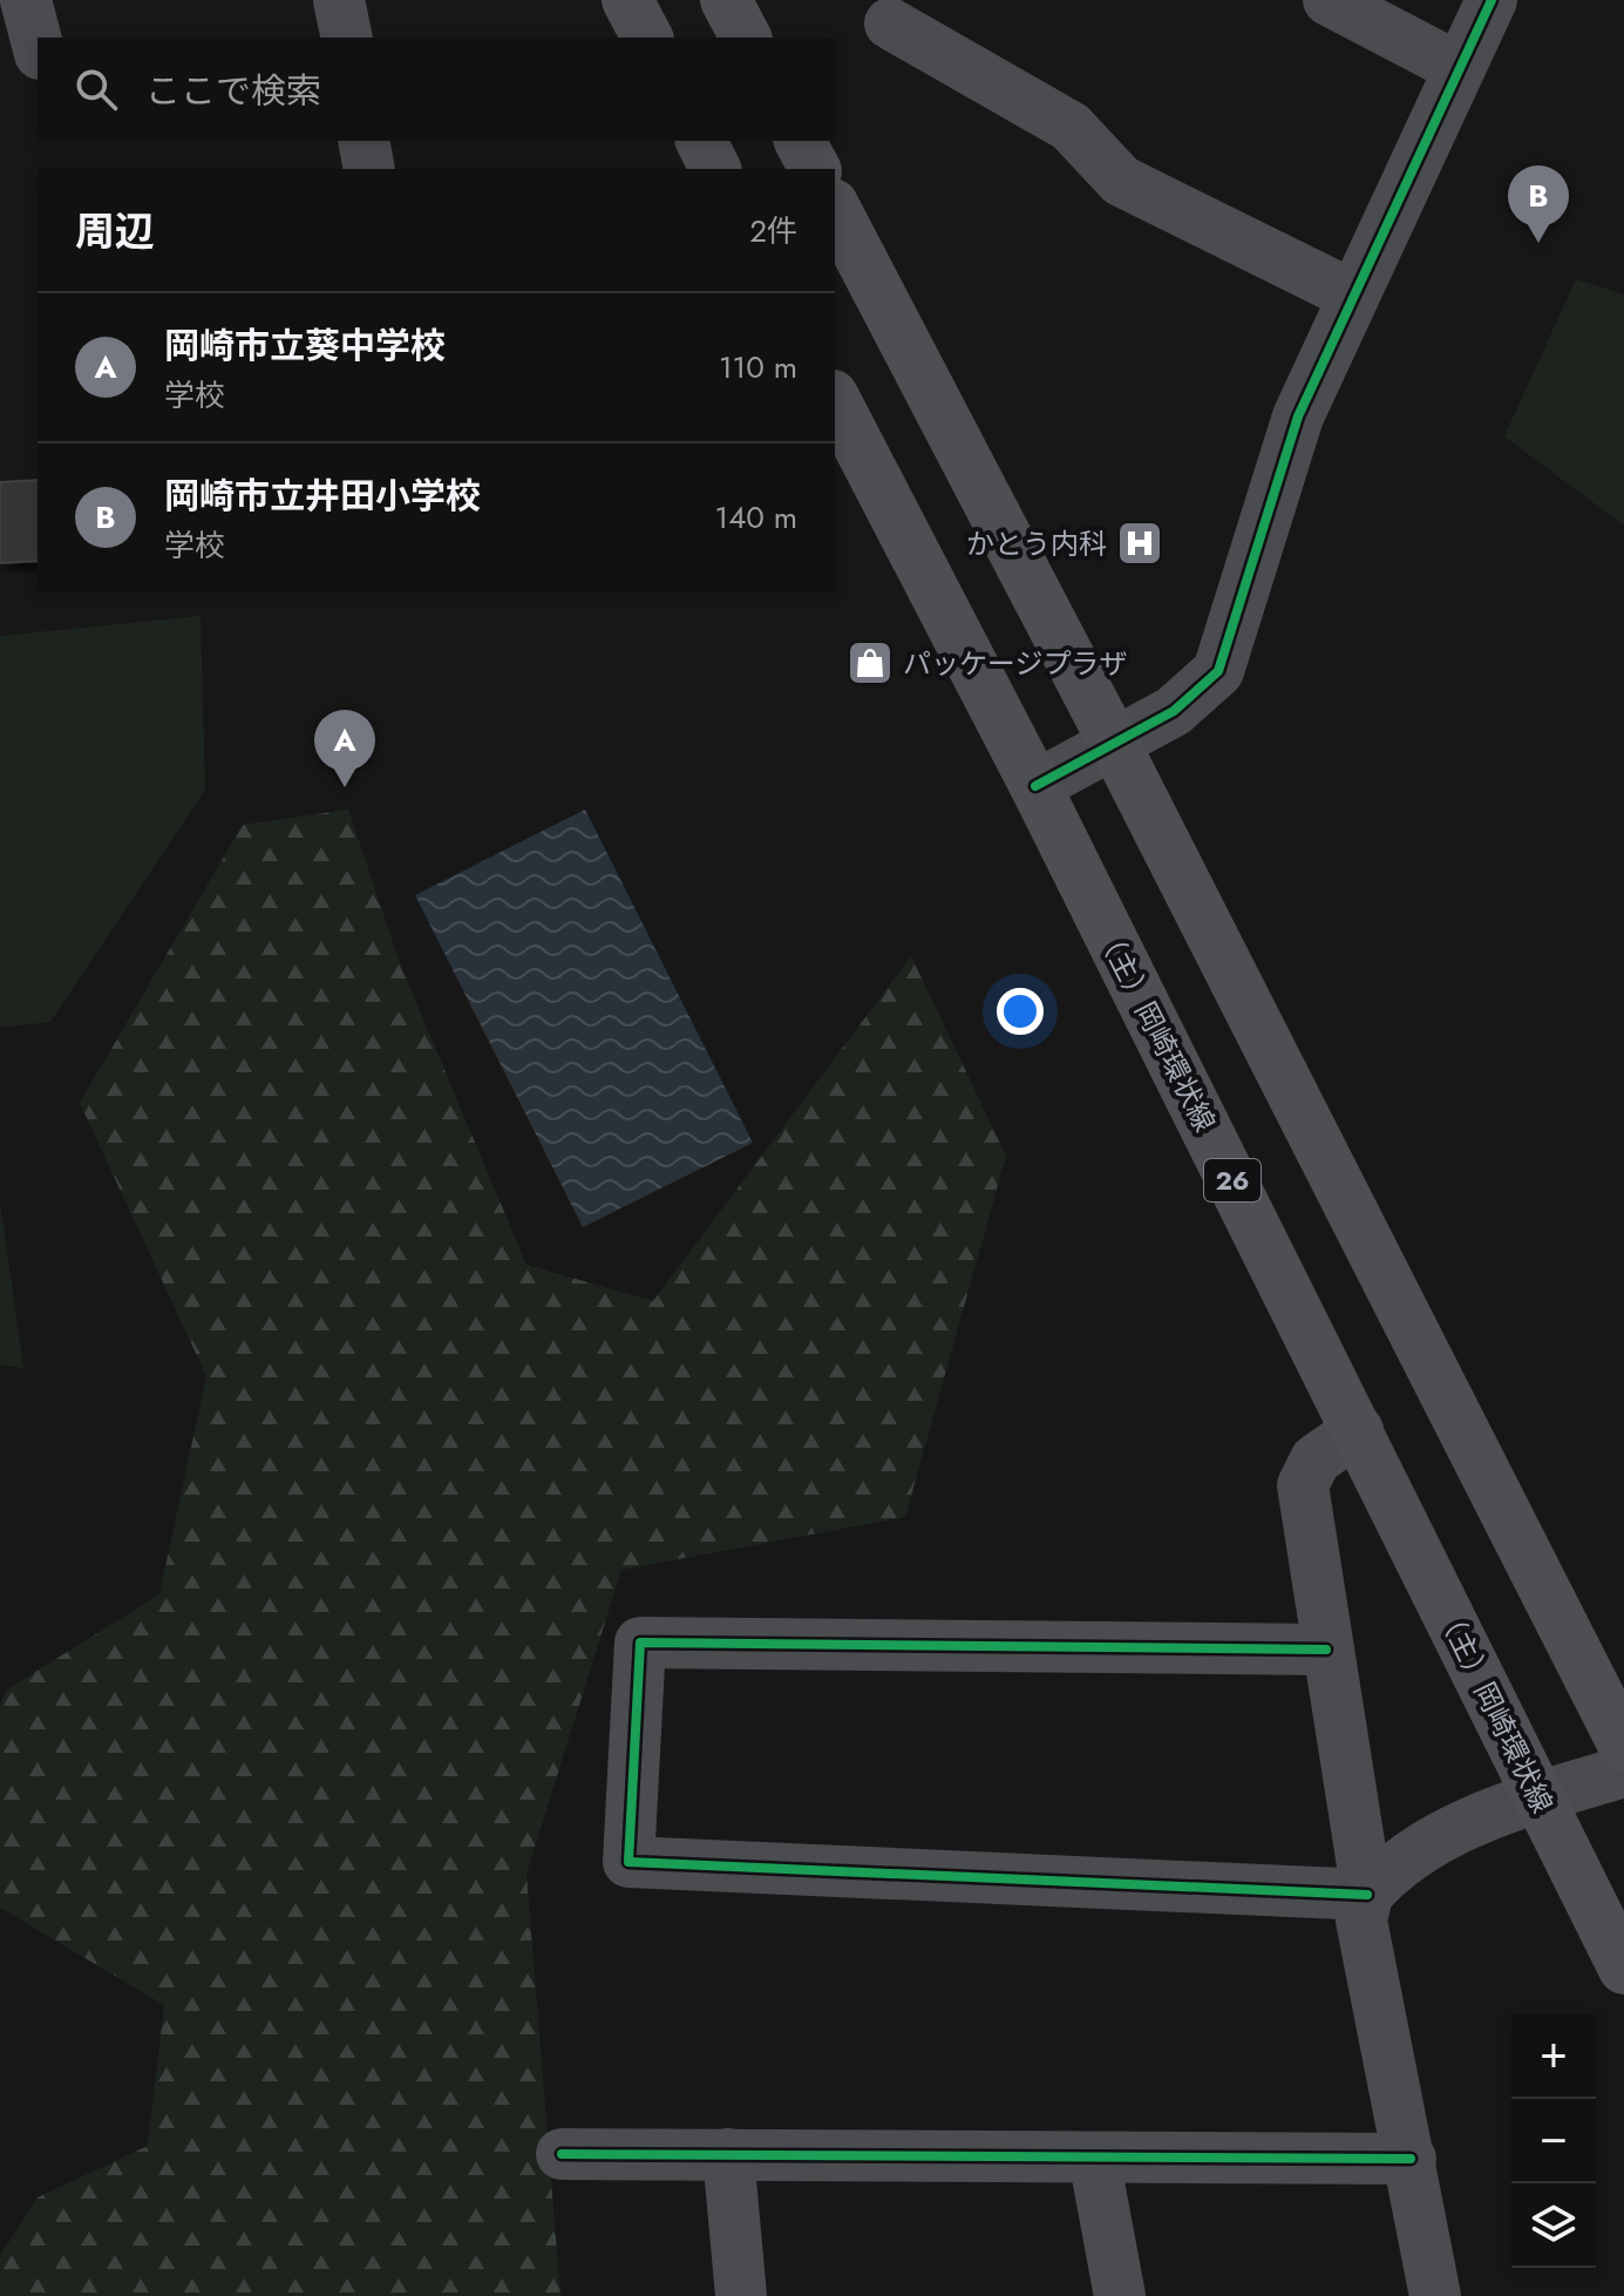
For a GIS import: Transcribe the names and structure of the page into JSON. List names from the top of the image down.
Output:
{
  "streets": {
    "main road": ["（主）岡崎環状線", "26"]
  },
  "places": {
    "hospital": ["かとう内科"],
    "shop": ["パッケージプラザ"]
  },
  "page": {
    "search": "ここで検索",
    "pins": ["B", "A"],
    "heading": ["周辺", "2件"],
    "list": [
      {
        "mark": "A",
        "name": "岡崎市立葵中学校",
        "note": "学校",
        "value": "110 m"
      },
      {
        "mark": "B",
        "name": "岡崎市立井田小学校",
        "note": "学校",
        "value": "140 m"
      }
    ],
    "map_buttons": ["+", "−"]
  }
}
